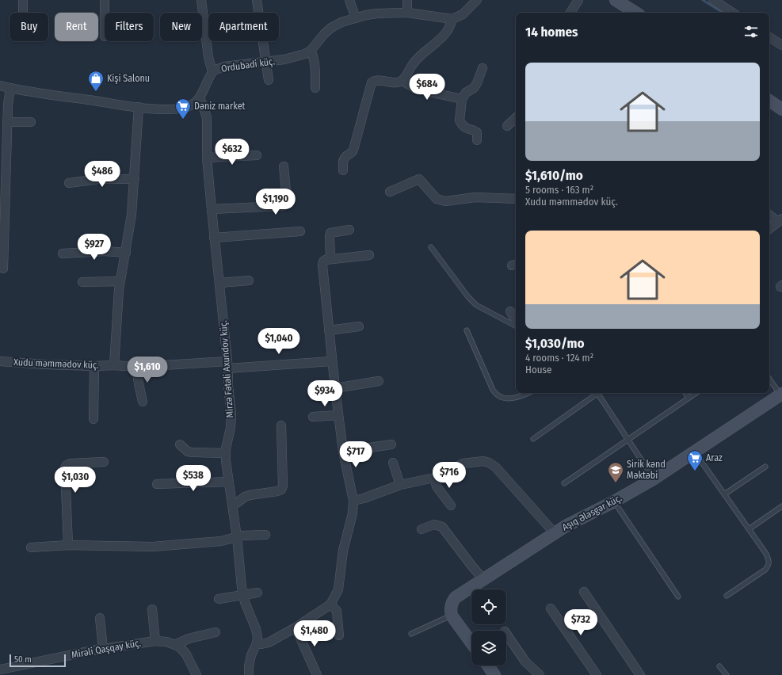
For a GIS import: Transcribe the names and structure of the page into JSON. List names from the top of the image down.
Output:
{
  "streets": {
    "street": [
      "Ordubadi küç.",
      "Xudu məmmədov küç.",
      "Mirzə Fətəli Axundov küç.",
      "Aşıq Ələsgər küç.",
      "Mirəli Qaşqay küç."
    ]
  },
  "crossings": [
    ["Ordubadi küç.", "Mirzə Fətəli Axundov küç."],
    ["Xudu məmmədov küç.", "Mirzə Fətəli Axundov küç."]
  ],
  "places": {
    "shop": ["Kişi Salonu"],
    "supermarket": ["Dəniz market", "Araz"],
    "school or university": ["Sirik kənd Məktəbi"]
  },
  "scale_bar": "50 m",
  "page": {
    "chip": [
      "Buy",
      "Rent",
      "Filters",
      "New",
      "Apartment"
    ],
    "heading": "14 homes",
    "list": [
      {
        "name": "$1,610/mo",
        "note": "5 rooms · 163 m² · Xudu məmmədov küç."
      },
      {
        "name": "$1,030/mo",
        "note": "4 rooms · 124 m² · House"
      }
    ],
    "price": [
      "$684",
      "$632",
      "$486",
      "$1,190",
      "$927",
      "$1,040",
      "$1,610",
      "$934",
      "$717",
      "$716",
      "$538",
      "$1,030",
      "$732",
      "$1,480"
    ],
    "scale": "50 m"
  }
}
